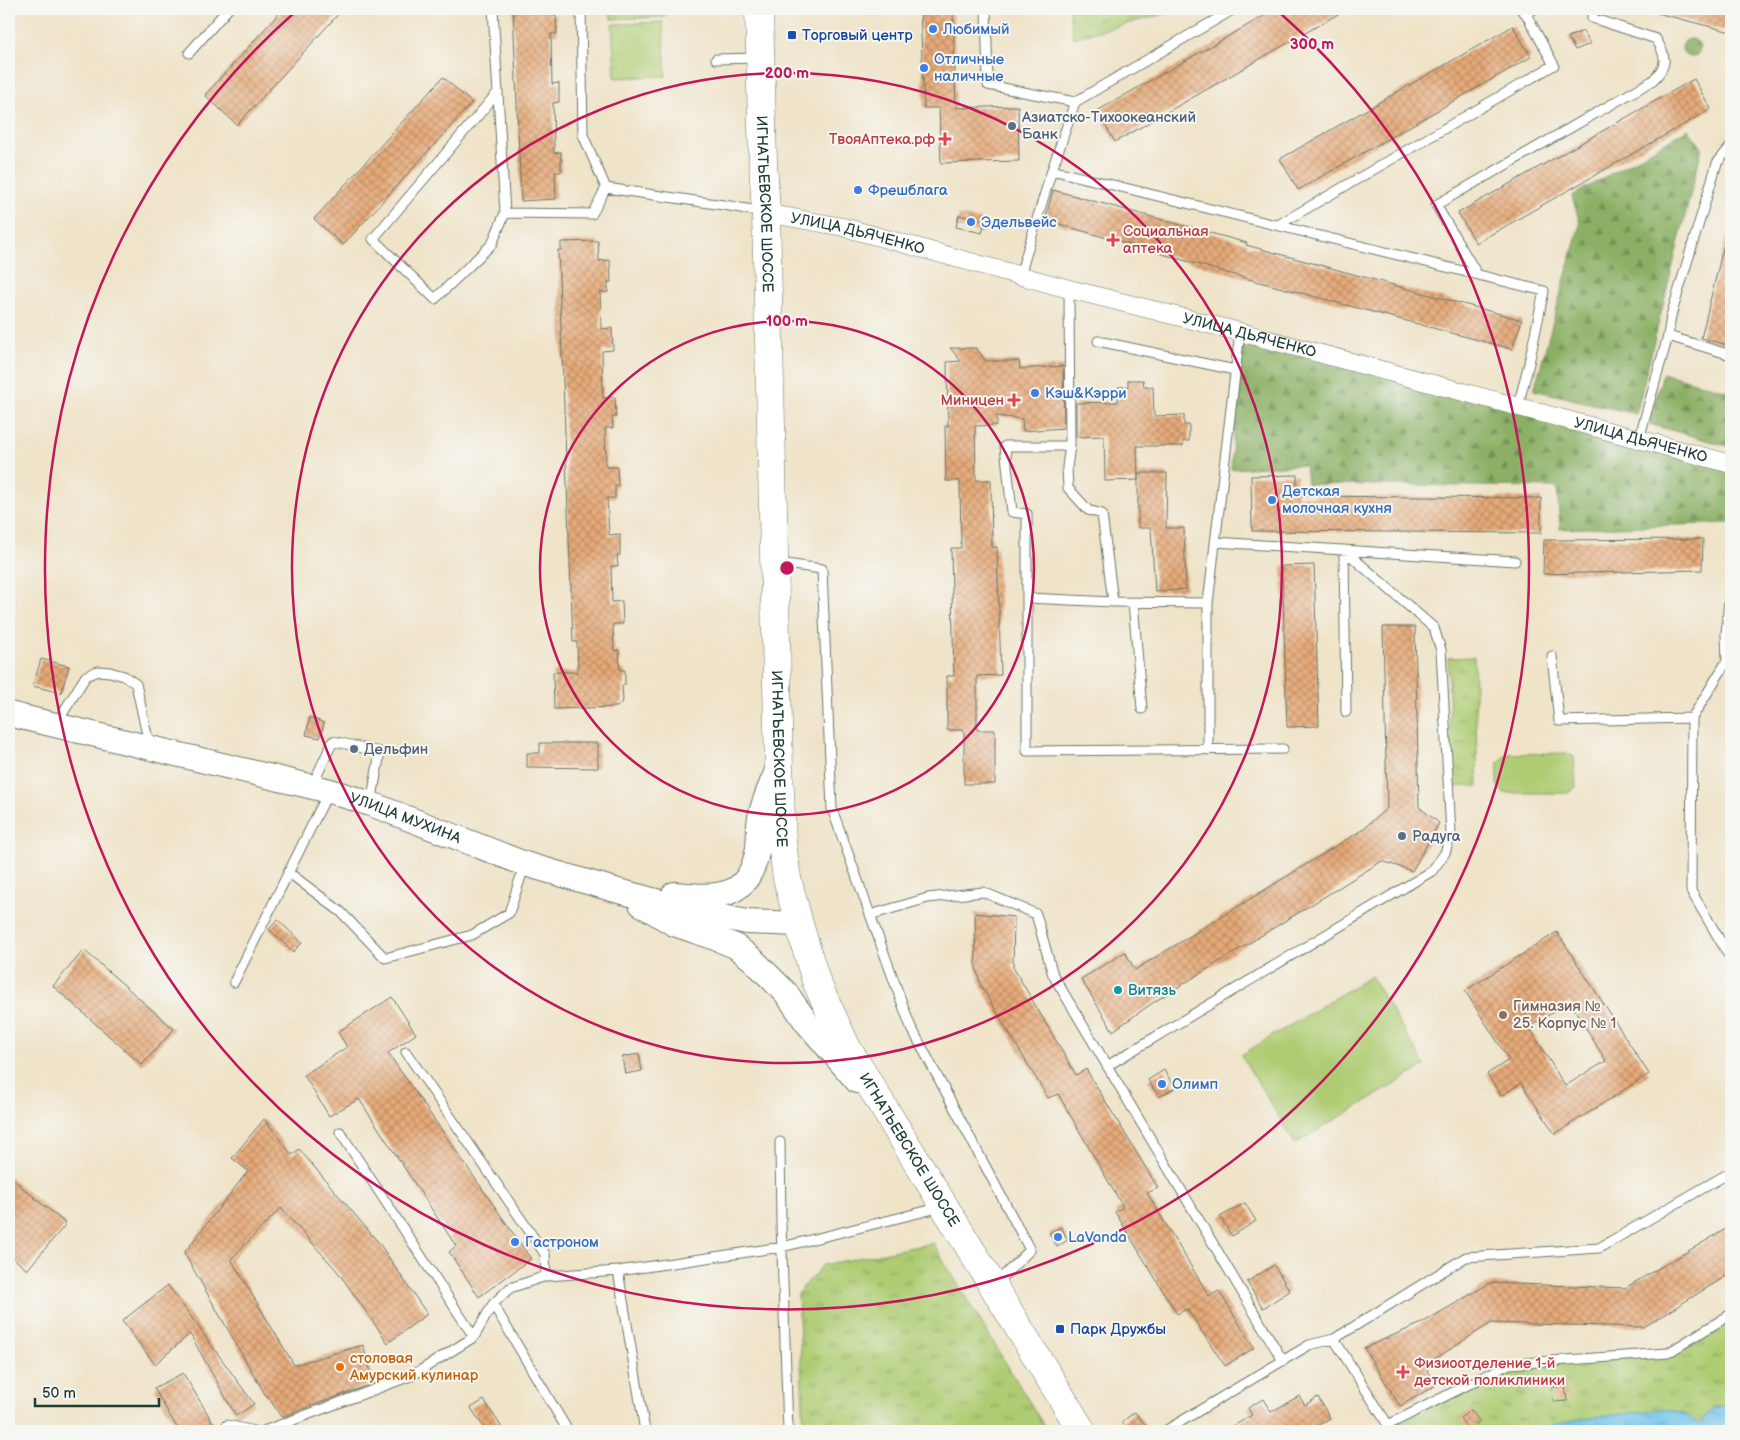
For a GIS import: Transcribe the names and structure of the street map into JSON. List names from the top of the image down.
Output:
{
  "streets": {
    "main road": ["ИГНАТЬЕВСКОЕ ШОССЕ", "УЛИЦА МУХИНА"],
    "street": ["УЛИЦА ДЬЯЧЕНКО"]
  },
  "crossings": [
    ["ИГНАТЬЕВСКОЕ ШОССЕ", "УЛИЦА ДЬЯЧЕНКО"],
    ["ИГНАТЬЕВСКОЕ ШОССЕ", "УЛИЦА МУХИНА"]
  ],
  "places": {
    "other": [
      "Любимый",
      "Отличные наличные",
      "Азиатско-Тихоокеанский Банк",
      "Фрешблага",
      "Эдельвейс",
      "Кэш&Кэрри",
      "Детская молочная кухня",
      "Дельфин",
      "Радуга",
      "Витязь",
      "Гимназия № 25. Корпус № 1",
      "Олимп",
      "LaVanda",
      "Гастроном",
      "столовая Амурский кулинар"
    ],
    "transit": ["Торговый центр", "Парк Дружбы"],
    "health": [
      "ТвояАптека.рф",
      "Социальная аптека",
      "Миницен",
      "Физиоотделение 1-й детской поликлиники"
    ]
  },
  "scale_bar": "50 m",
  "rings": ["300 m", "200 m", "100 m"]
}
